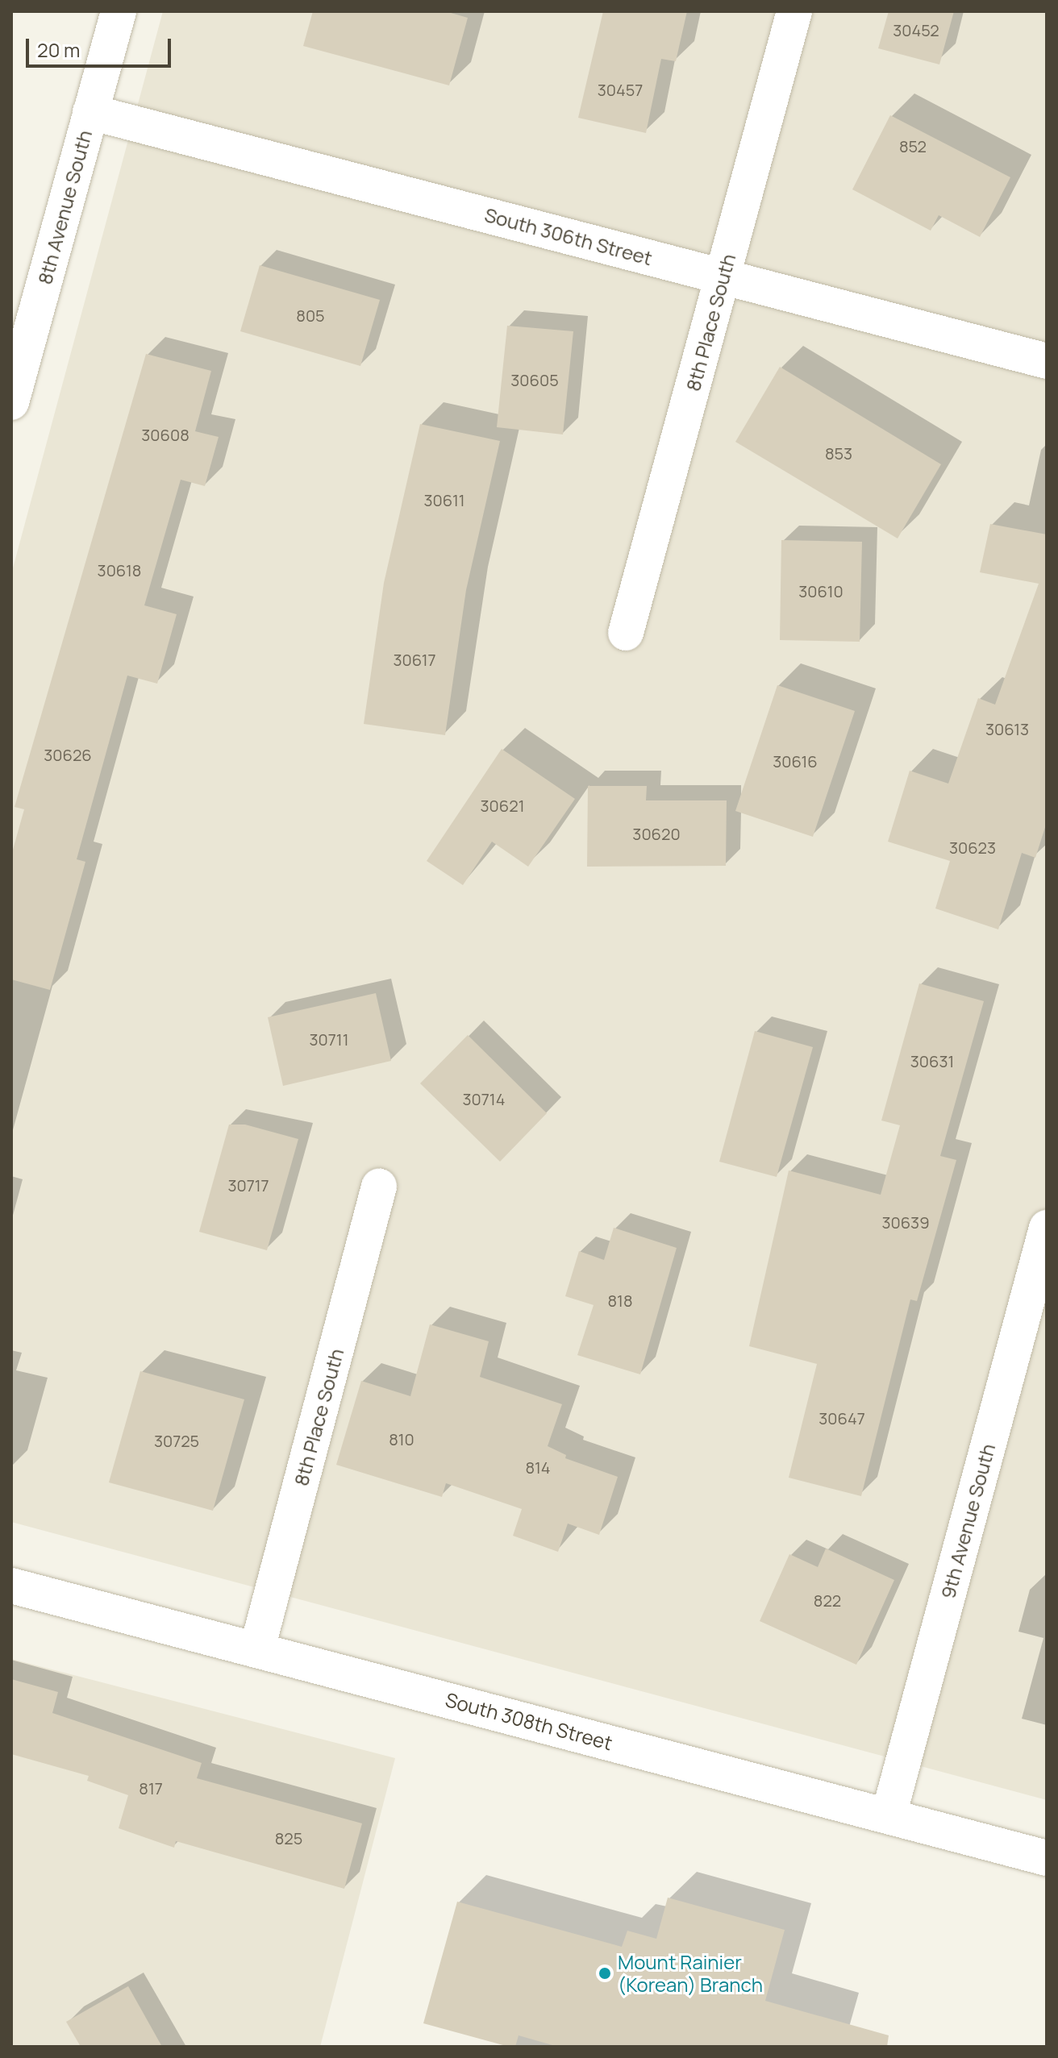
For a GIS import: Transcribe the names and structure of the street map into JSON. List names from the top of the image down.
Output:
{
  "streets": {
    "street": [
      "8th Avenue South",
      "South 306th Street",
      "8th Place South",
      "9th Avenue South",
      "South 308th Street"
    ]
  },
  "crossings": [
    ["8th Avenue South", "South 306th Street"],
    ["South 306th Street", "8th Place South"],
    ["8th Place South", "South 308th Street"],
    ["9th Avenue South", "South 308th Street"]
  ],
  "places": ["Mount Rainier (Korean) Branch"],
  "house_numbers": [
    "30452",
    "30457",
    "852",
    "805",
    "30605",
    "30608",
    "853",
    "30611",
    "30618",
    "30610",
    "30617",
    "30613",
    "30626",
    "30616",
    "30621",
    "30620",
    "30623",
    "30711",
    "30631",
    "30714",
    "30717",
    "30639",
    "818",
    "30647",
    "810",
    "30725",
    "814",
    "822",
    "817",
    "825"
  ],
  "scale_bar": "20 m"
}
